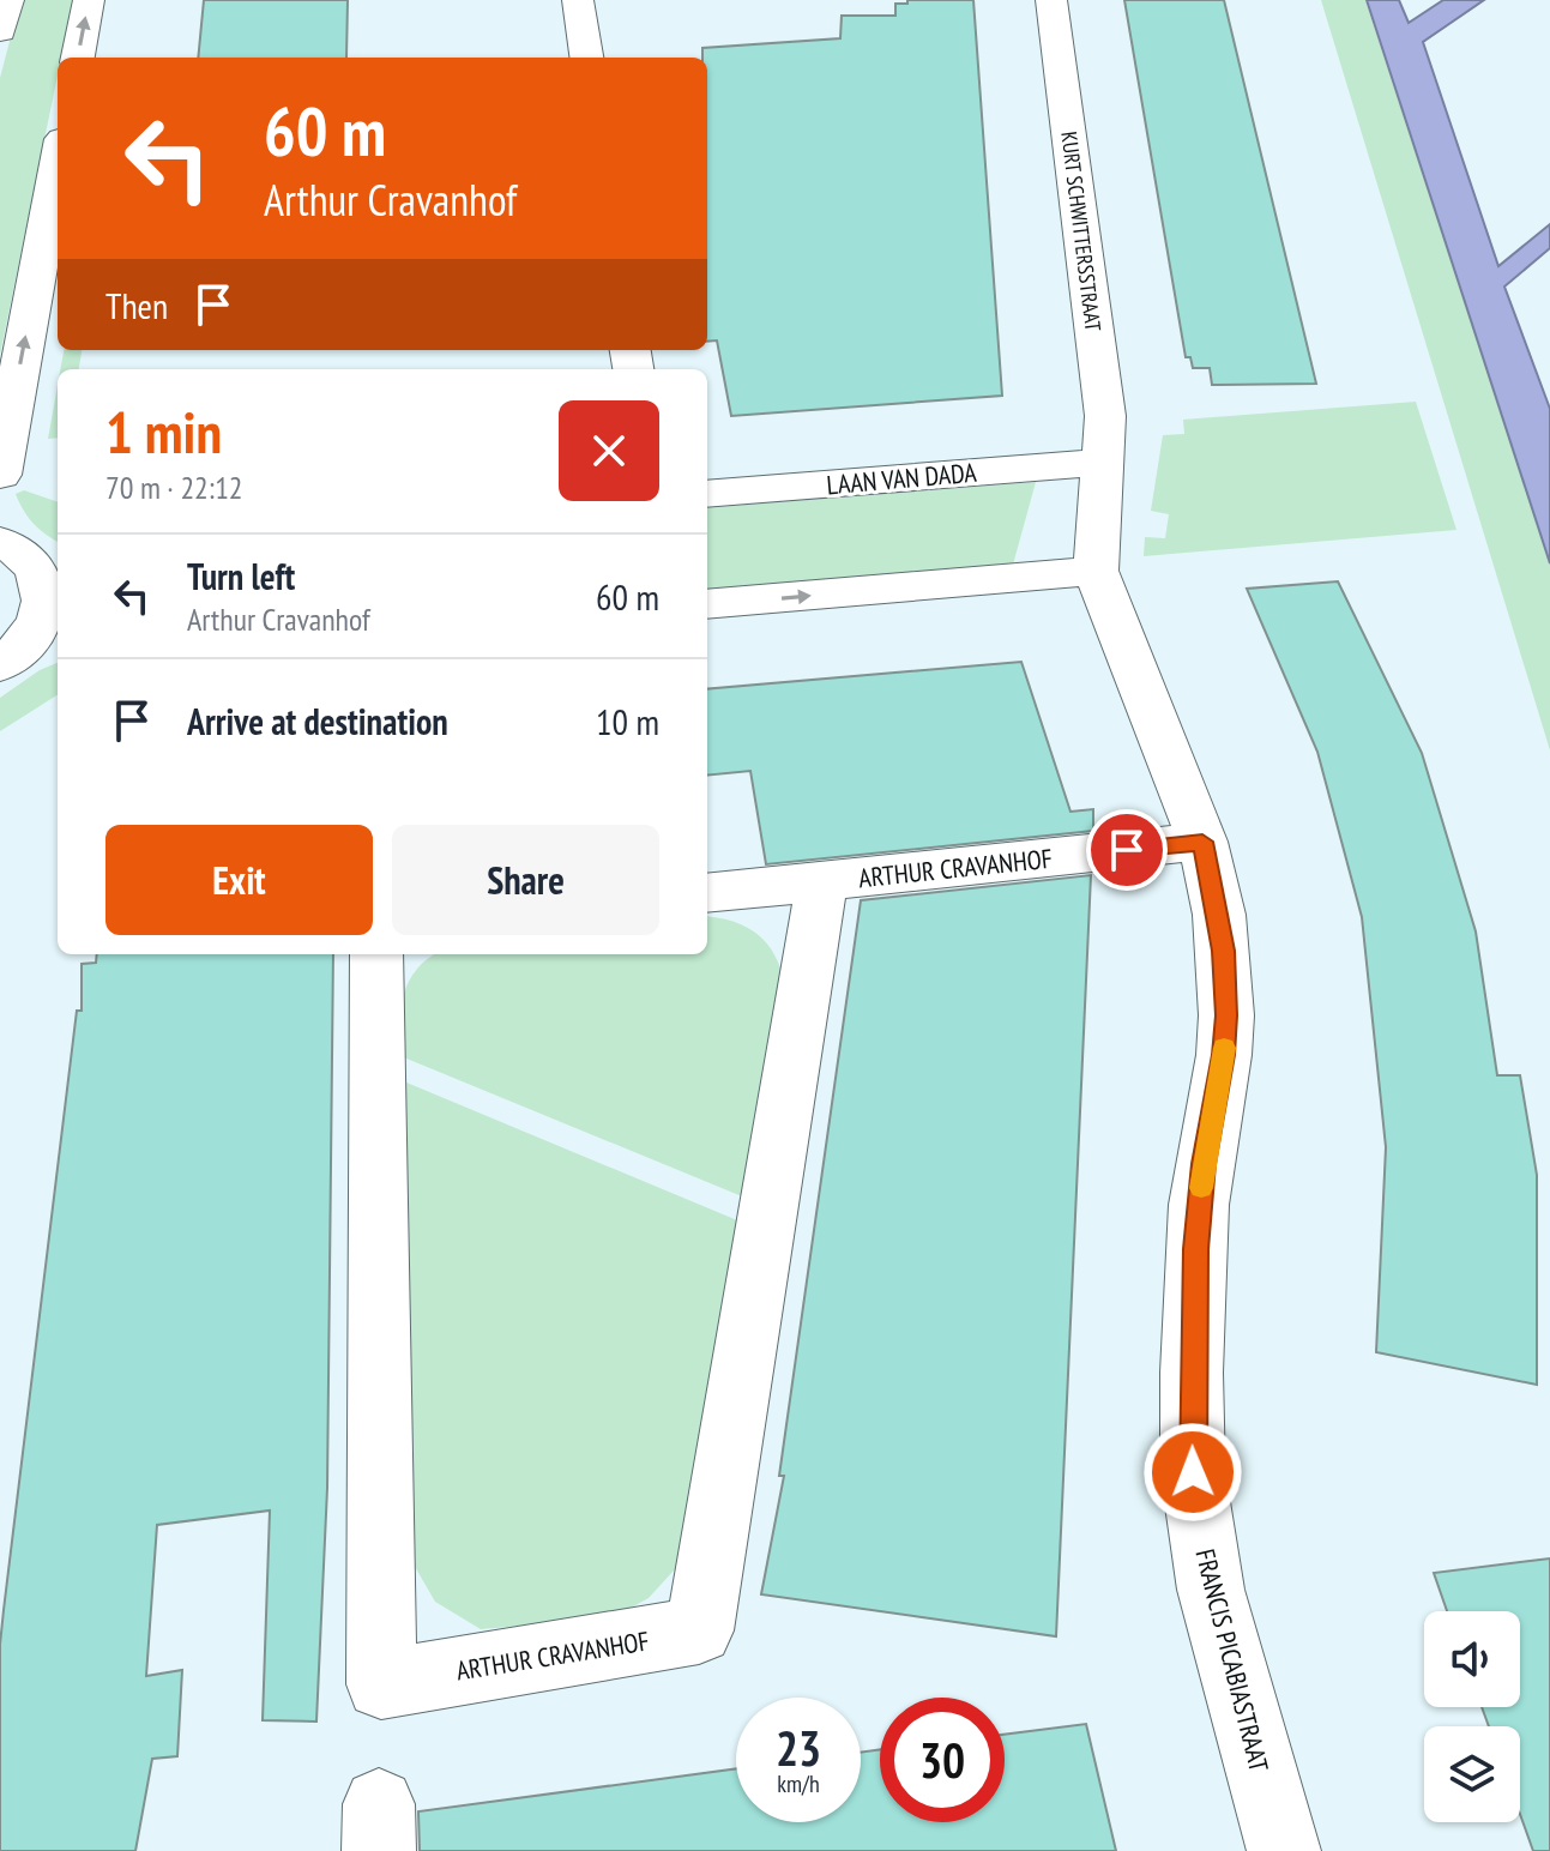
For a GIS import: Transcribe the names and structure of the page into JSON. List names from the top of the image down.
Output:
{
  "streets": {
    "street": [
      "KURT SCHWITTERSSTRAAT",
      "LAAN VAN DADA",
      "ARTHUR CRAVANHOF",
      "FRANCIS PICABIASTRAAT"
    ]
  },
  "crossings": [
    ["KURT SCHWITTERSSTRAAT", "LAAN VAN DADA"],
    ["KURT SCHWITTERSSTRAAT", "FRANCIS PICABIASTRAAT"],
    ["ARTHUR CRAVANHOF", "FRANCIS PICABIASTRAAT"]
  ],
  "page": {
    "turn": ["60 m", "Arthur Cravanhof"],
    "then": "Then",
    "heading": ["1 min", "70 m · 22:12"],
    "list": [
      {
        "name": "Turn left",
        "note": "Arthur Cravanhof",
        "value": "60 m"
      },
      {
        "name": "Arrive at destination",
        "value": "10 m"
      }
    ],
    "buttons": ["Exit", "Share"],
    "speed": "23 km/h",
    "limit": "30"
  }
}
